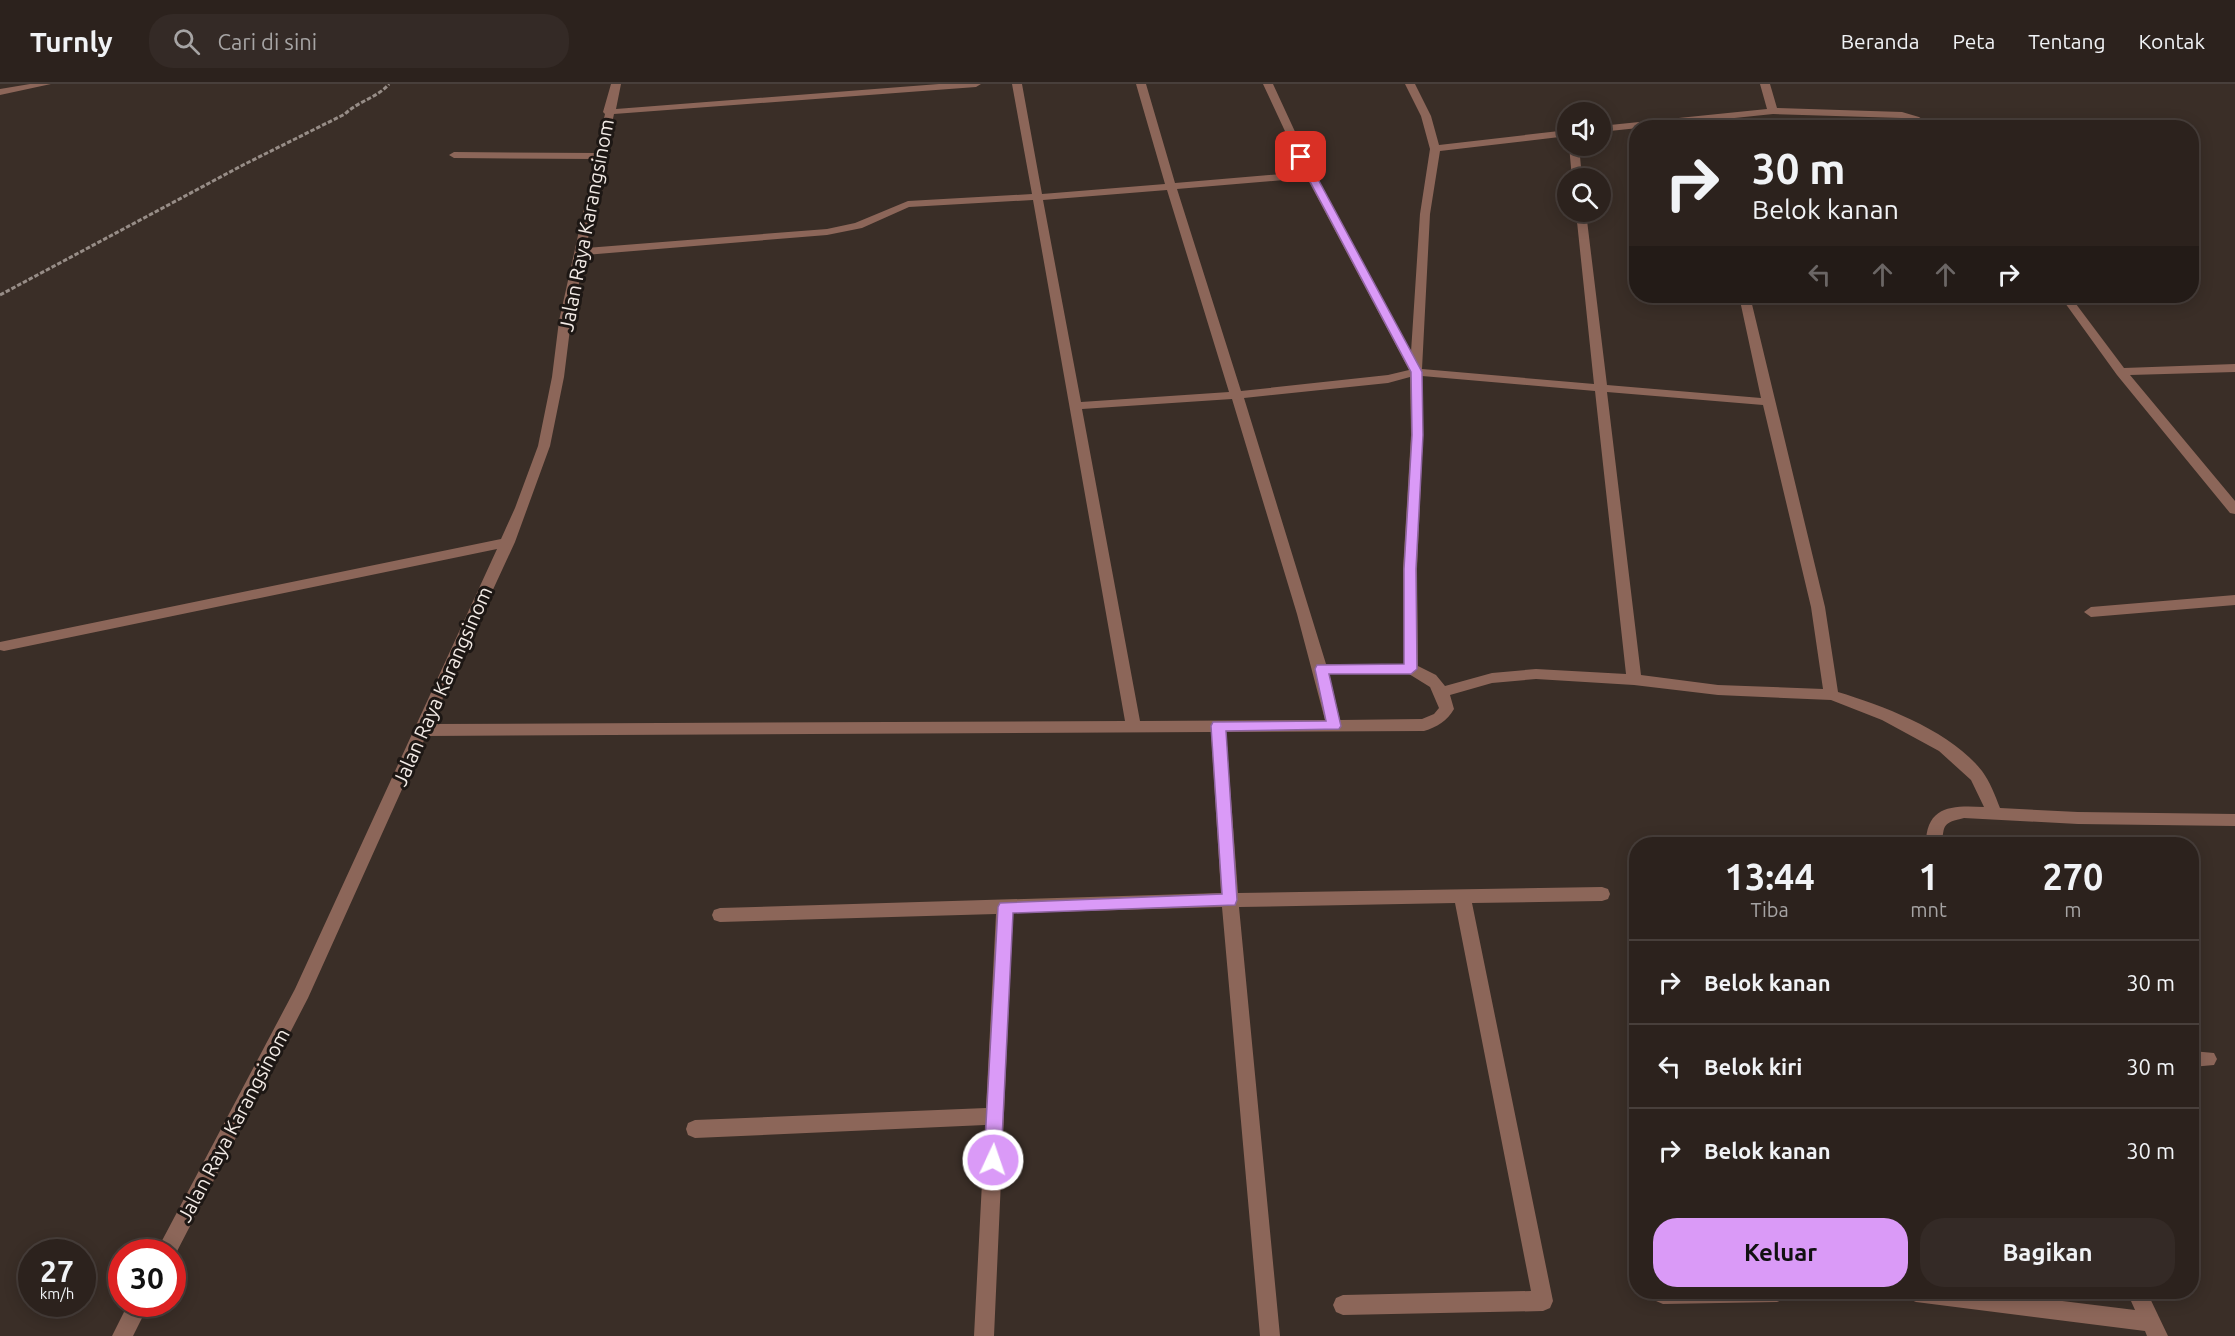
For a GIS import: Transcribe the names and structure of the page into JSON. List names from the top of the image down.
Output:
{
  "streets": {
    "street": ["Jalan Raya Karangsinom"]
  },
  "page": {
    "header": "Turnly",
    "search": "Cari di sini",
    "nav": [
      "Beranda",
      "Peta",
      "Tentang",
      "Kontak"
    ],
    "turn": ["30 m", "Belok kanan"],
    "eta": [
      "13:44",
      "Tiba",
      "1",
      "mnt",
      "270",
      "m"
    ],
    "list": [
      {
        "name": "Belok kanan",
        "value": "30 m"
      },
      {
        "name": "Belok kiri",
        "value": "30 m"
      },
      {
        "name": "Belok kanan",
        "value": "30 m"
      }
    ],
    "buttons": ["Keluar", "Bagikan"],
    "speed": "27 km/h",
    "limit": "30"
  }
}
